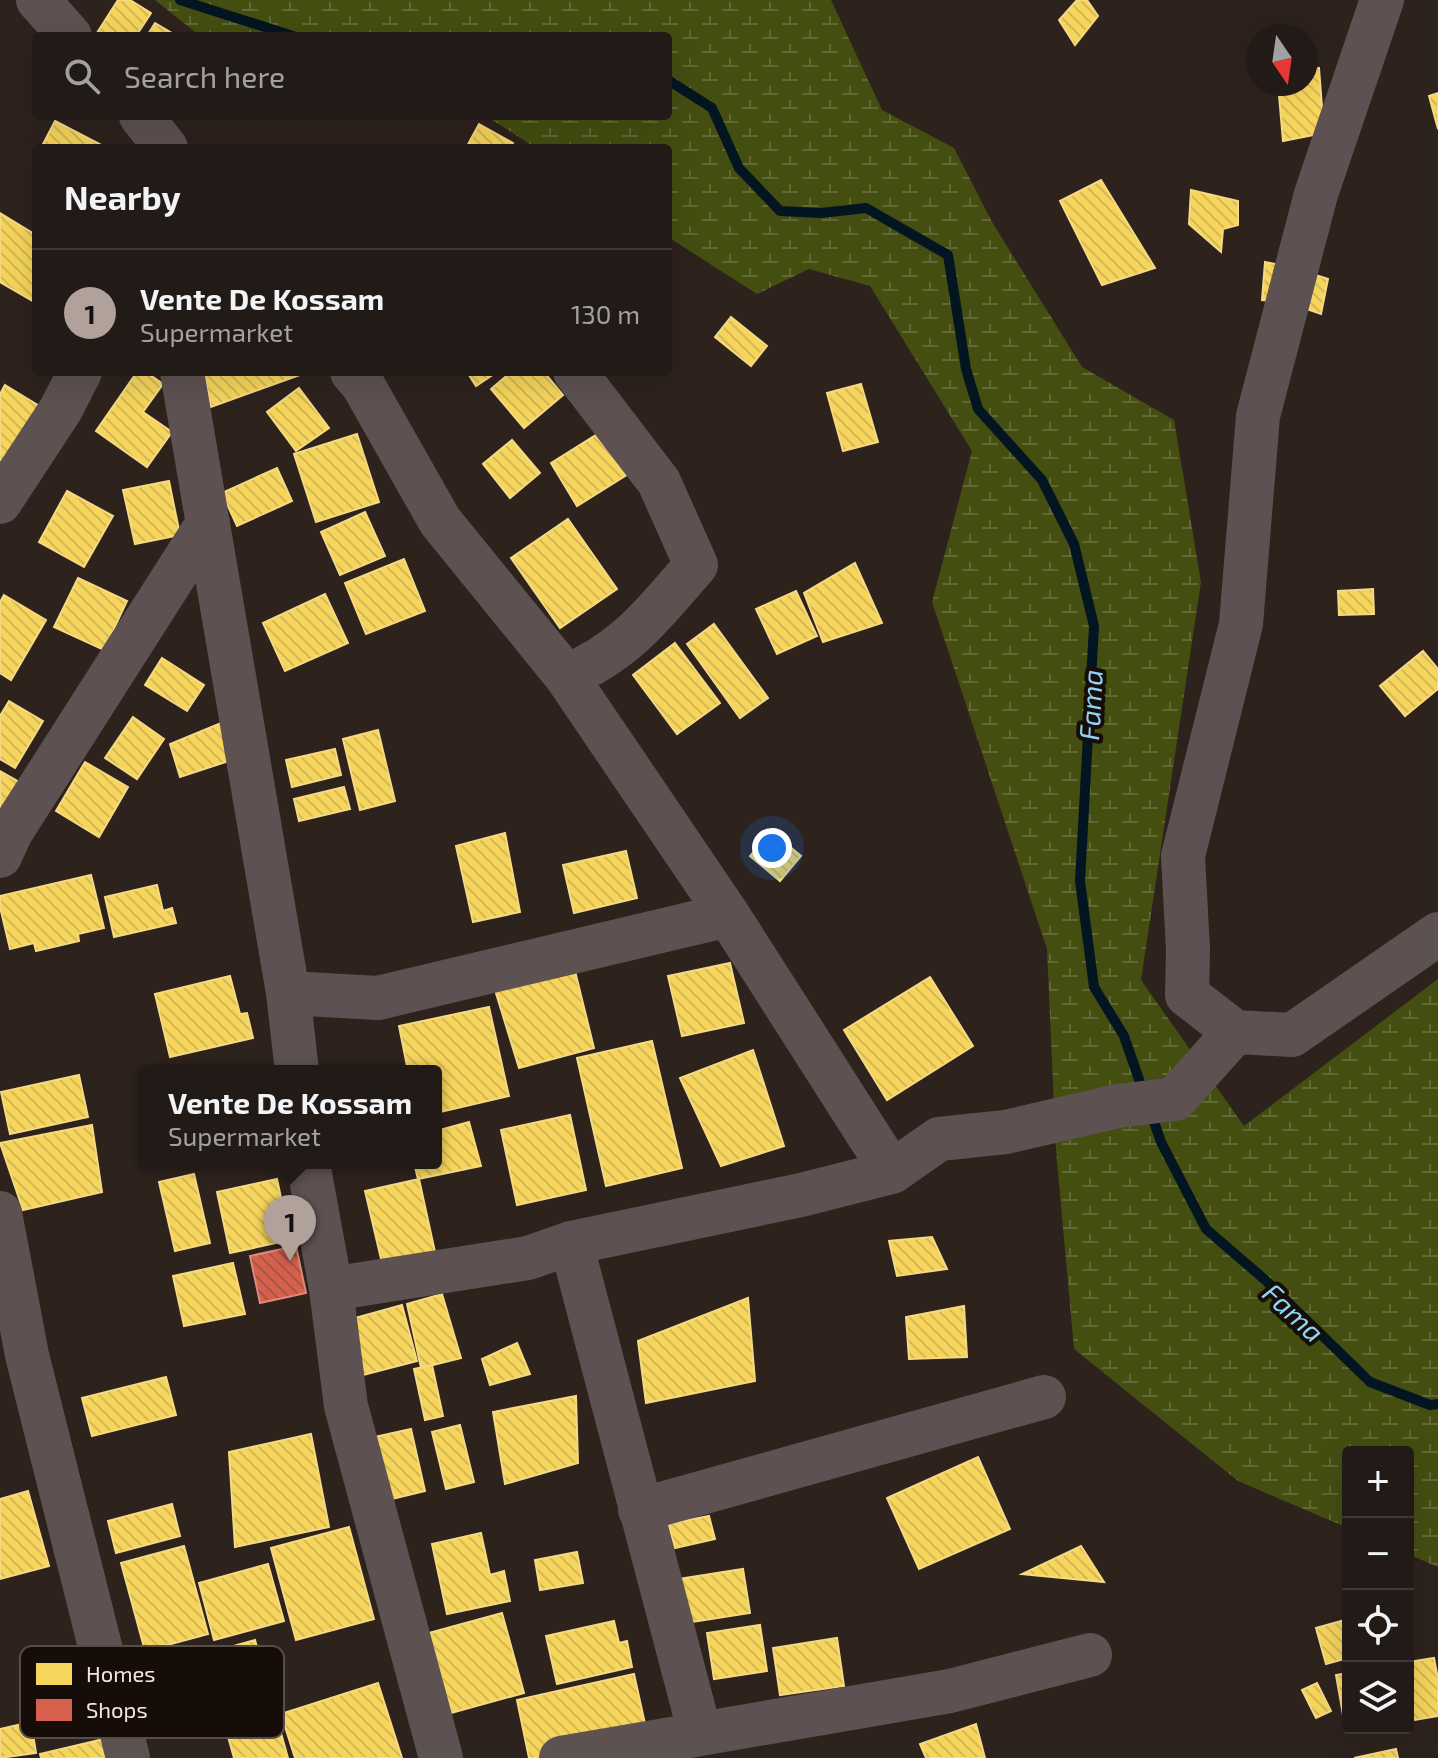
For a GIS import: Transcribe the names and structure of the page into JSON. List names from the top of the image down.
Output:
{
  "water": ["Fama"],
  "legend": ["Homes", "Shops"],
  "north": "bottom",
  "page": {
    "search": "Search here",
    "heading": "Nearby",
    "list": [
      {
        "mark": "1",
        "name": "Vente De Kossam",
        "note": "Supermarket",
        "value": "130 m"
      }
    ],
    "popup": ["Vente De Kossam", "Supermarket"],
    "pins": "1",
    "map_buttons": ["+", "−"]
  }
}
